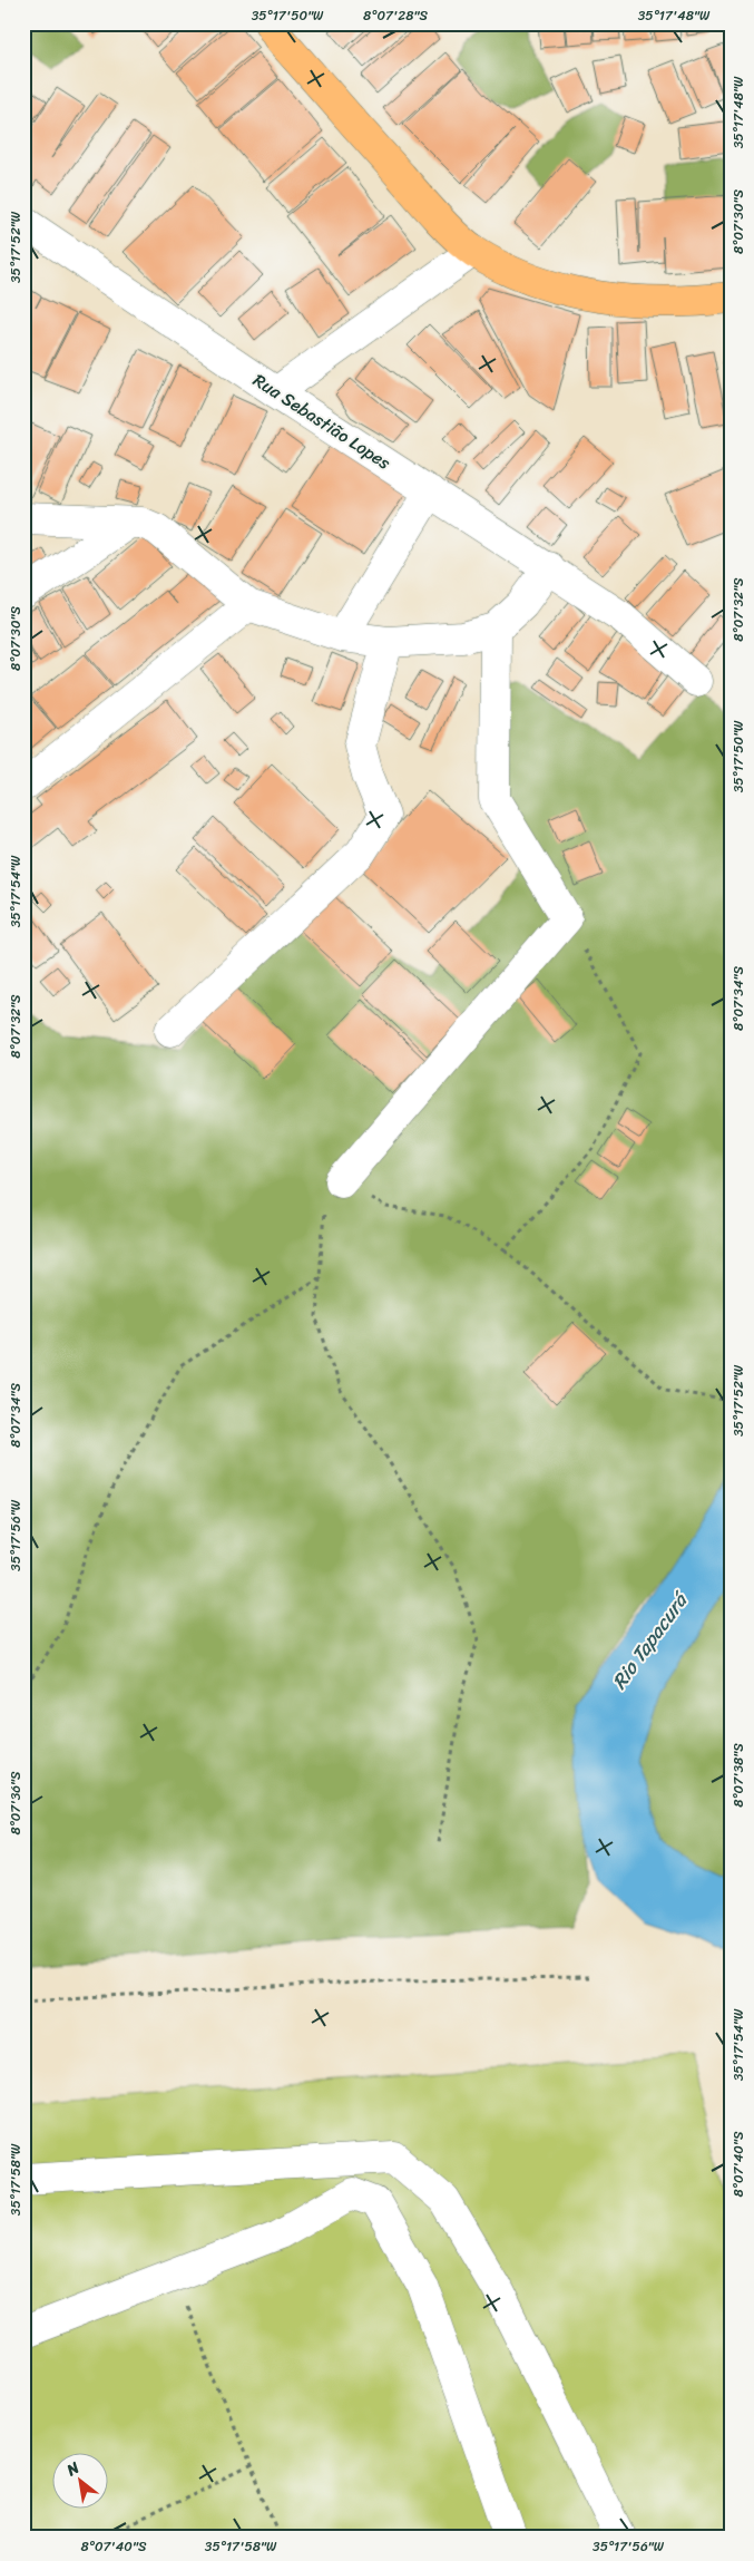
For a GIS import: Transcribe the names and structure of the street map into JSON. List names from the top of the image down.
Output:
{
  "streets": {
    "street": ["Rua Sebastião Lopes"]
  },
  "water": ["Rio Tapacurá"],
  "north": "top left",
  "coordinates": [
    "35°17'50\"W",
    "8°07'28\"S",
    "35°17'48\"W",
    "8°07'30\"S",
    "35°17'52\"W",
    "8°07'32\"S",
    "35°17'54\"W",
    "8°07'34\"S",
    "35°17'56\"W",
    "8°07'38\"S",
    "8°07'36\"S",
    "8°07'40\"S",
    "35°17'58\"W"
  ]
}
